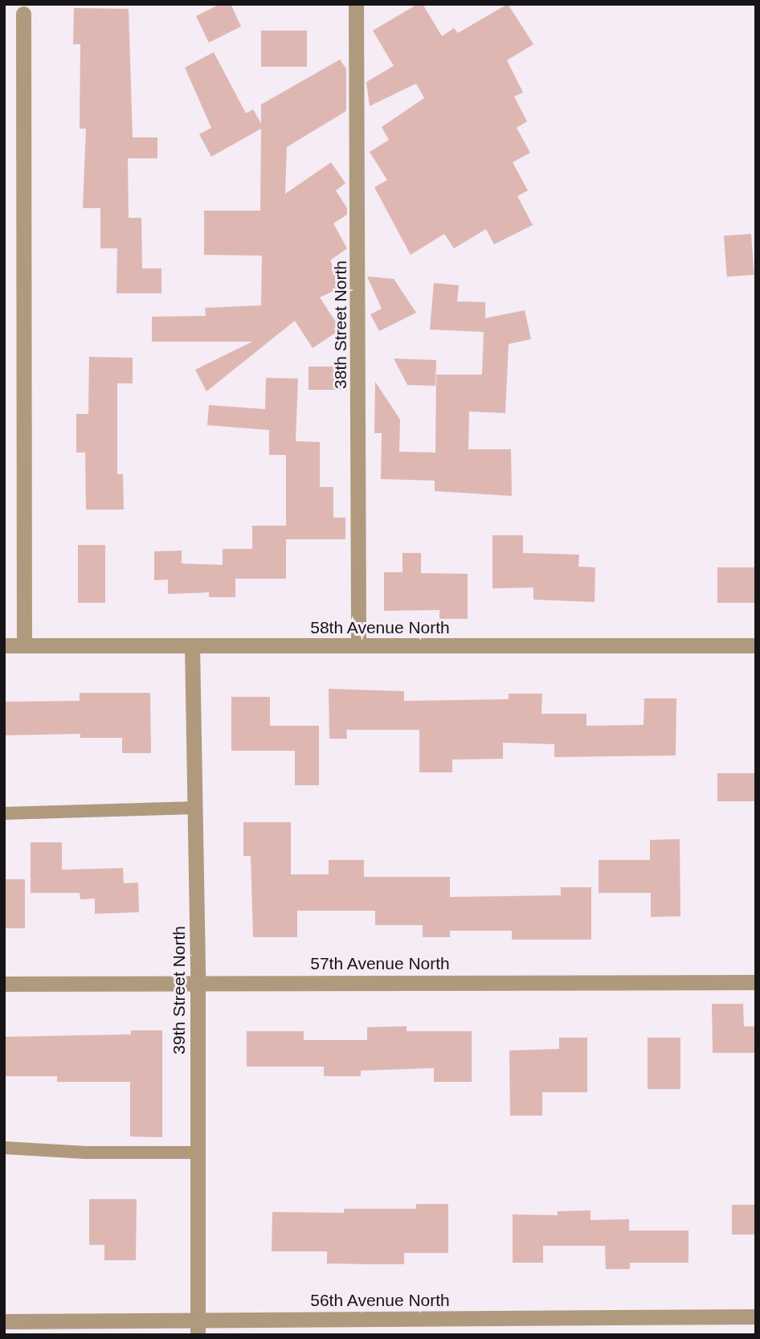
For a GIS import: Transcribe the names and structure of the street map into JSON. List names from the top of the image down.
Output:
{
  "streets": {
    "street": [
      "38th Street North",
      "58th Avenue North",
      "57th Avenue North",
      "39th Street North",
      "56th Avenue North"
    ]
  },
  "crossings": [
    ["38th Street North", "58th Avenue North"],
    ["58th Avenue North", "39th Street North"],
    ["57th Avenue North", "39th Street North"],
    ["39th Street North", "56th Avenue North"]
  ]
}
